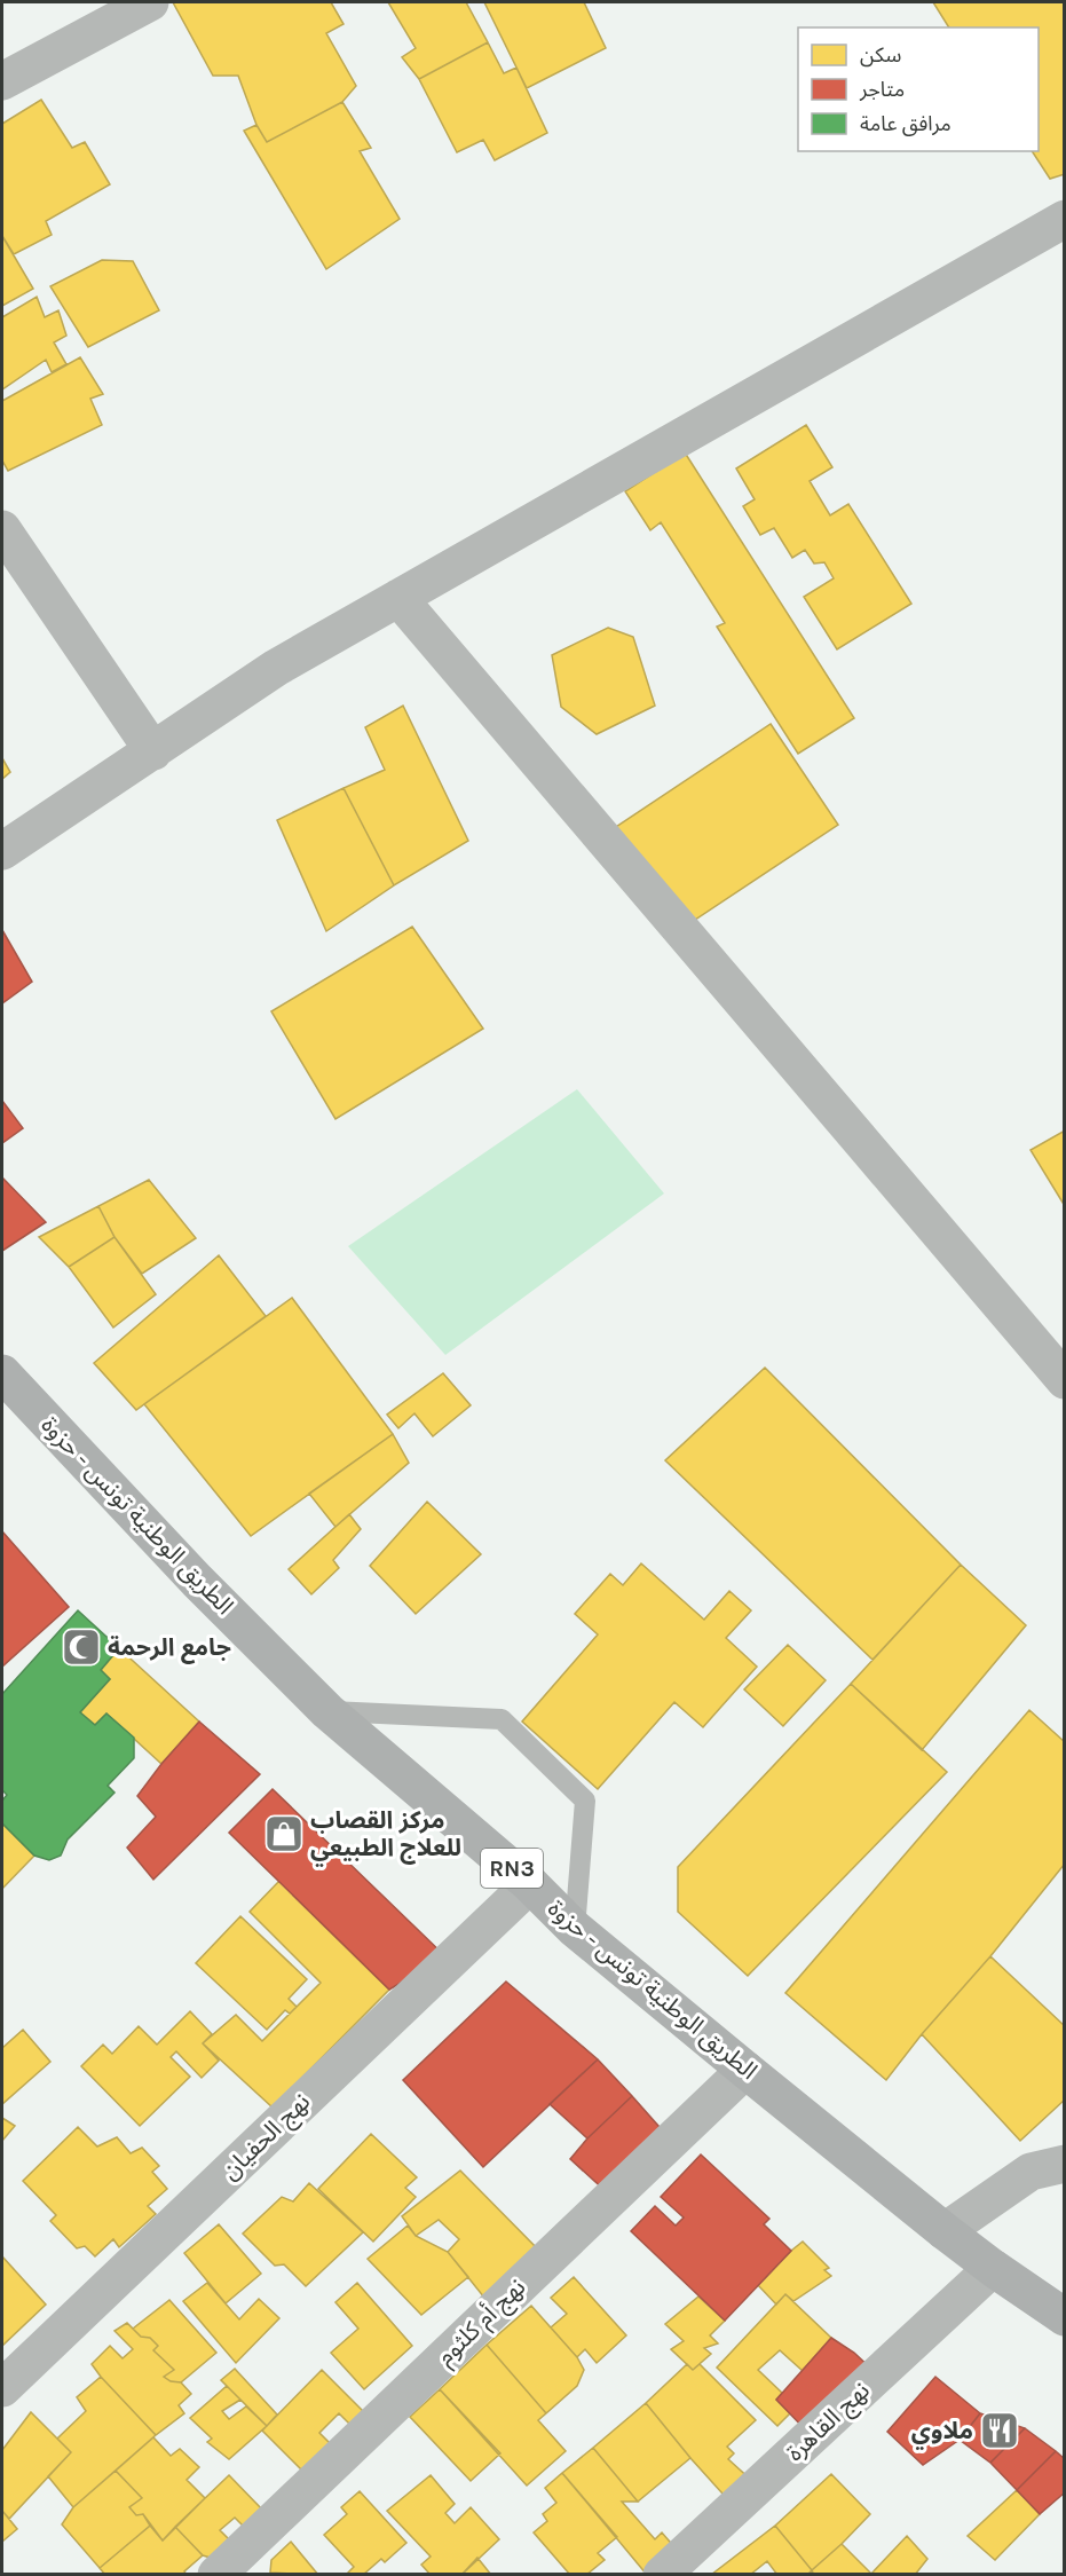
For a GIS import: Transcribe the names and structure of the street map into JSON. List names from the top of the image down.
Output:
{
  "streets": {
    "main road": ["الطريق الوطنية تونس - حزوة", "RN3"],
    "street": ["نهج الحفيان", "نهج أم كلثوم", "نهج القاهرة"]
  },
  "crossings": [
    ["الطريق الوطنية تونس - حزوة", "نهج الحفيان"],
    ["الطريق الوطنية تونس - حزوة", "نهج أم كلثوم"],
    ["الطريق الوطنية تونس - حزوة", "نهج القاهرة"]
  ],
  "places": {
    "mosque": ["جامع الرحمة"],
    "shop": ["مركز القصاب للعلاج الطبيعي"],
    "restaurant": ["ملاوي"]
  },
  "legend": ["سكن", "متاجر", "مرافق عامة"]
}
